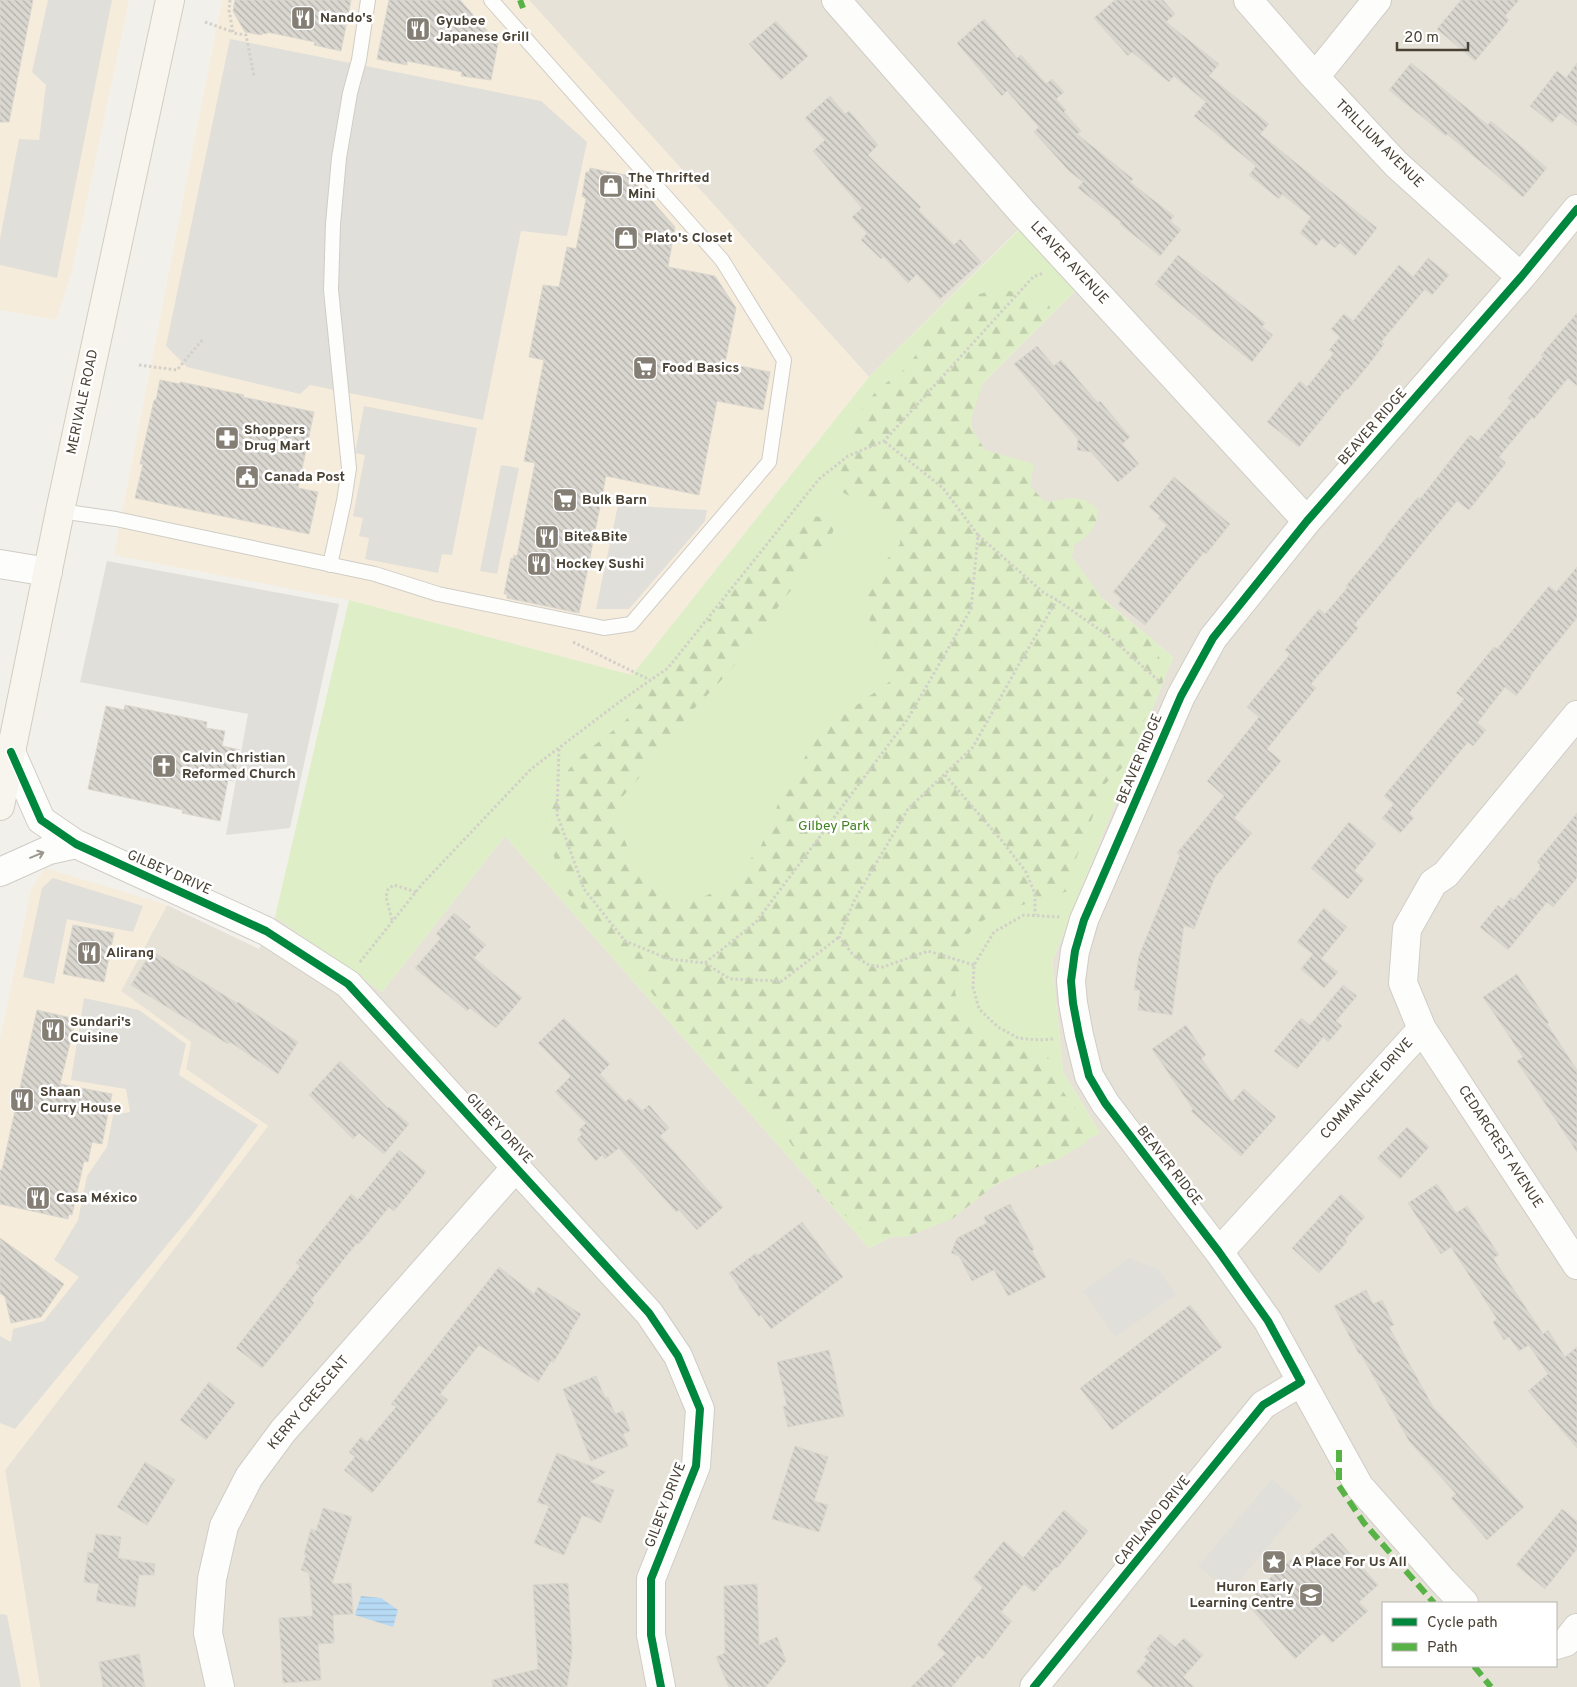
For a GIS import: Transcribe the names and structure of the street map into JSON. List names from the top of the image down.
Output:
{
  "streets": {
    "main road": ["MERIVALE ROAD"],
    "street": [
      "TRILLIUM AVENUE",
      "LEAVER AVENUE",
      "BEAVER RIDGE",
      "GILBEY DRIVE",
      "COMMANCHE DRIVE",
      "CEDARCREST AVENUE",
      "KERRY CRESCENT",
      "CAPILANO DRIVE"
    ]
  },
  "crossings": [
    ["TRILLIUM AVENUE", "BEAVER RIDGE"],
    ["LEAVER AVENUE", "BEAVER RIDGE"],
    ["MERIVALE ROAD", "GILBEY DRIVE"],
    ["BEAVER RIDGE", "COMMANCHE DRIVE"],
    ["BEAVER RIDGE", "CAPILANO DRIVE"],
    ["GILBEY DRIVE", "KERRY CRESCENT"],
    ["COMMANCHE DRIVE", "CEDARCREST AVENUE"]
  ],
  "parks": ["Gilbey Park"],
  "places": {
    "restaurant": [
      "Nando's",
      "Gyubee Japanese Grill",
      "Bite&Bite",
      "Hockey Sushi",
      "Alirang",
      "Sundari's Cuisine",
      "Shaan Curry House",
      "Casa México"
    ],
    "shop": ["The Thrifted Mini", "Plato's Closet"],
    "supermarket": ["Food Basics", "Bulk Barn"],
    "pharmacy": ["Shoppers Drug Mart"],
    "public building": ["Canada Post"],
    "church": ["Calvin Christian Reformed Church"],
    "place": ["A Place For Us All"],
    "school or university": ["Huron Early Learning Centre"]
  },
  "legend": ["Cycle path", "Path"],
  "scale_bar": "20 m"
}
